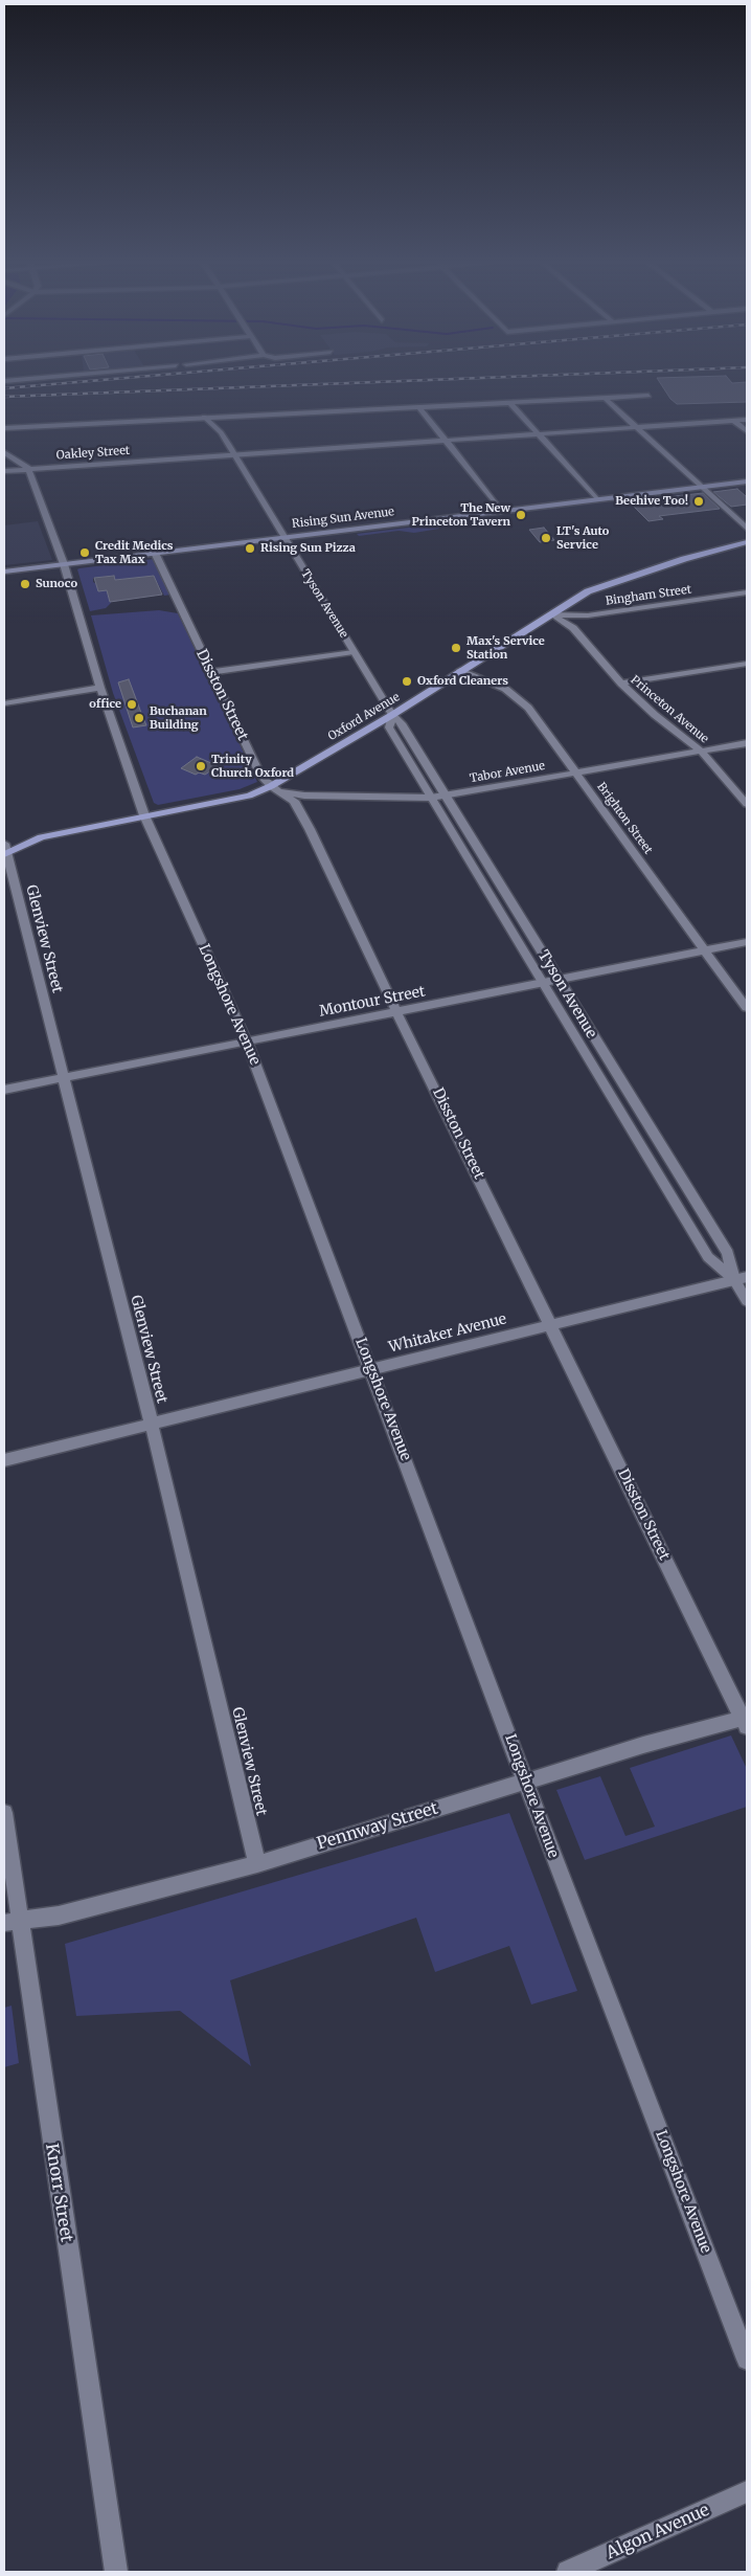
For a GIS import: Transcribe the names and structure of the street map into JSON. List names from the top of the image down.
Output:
{
  "streets": {
    "main road": ["Rising Sun Avenue", "Oxford Avenue"],
    "street": [
      "Oakley Street",
      "Bingham Street",
      "Tyson Avenue",
      "Disston Street",
      "Princeton Avenue",
      "Tabor Avenue",
      "Brighton Street",
      "Glenview Street",
      "Montour Street",
      "Longshore Avenue",
      "Whitaker Avenue",
      "Pennway Street",
      "Knorr Street",
      "Algon Avenue"
    ]
  },
  "crossings": [
    ["Oakley Street", "Tyson Avenue"],
    ["Oakley Street", "Longshore Avenue"],
    ["Rising Sun Avenue", "Tyson Avenue"],
    ["Rising Sun Avenue", "Disston Street"],
    ["Rising Sun Avenue", "Longshore Avenue"],
    ["Bingham Street", "Princeton Avenue"],
    ["Bingham Street", "Oxford Avenue"],
    ["Tyson Avenue", "Oxford Avenue"],
    ["Tyson Avenue", "Tabor Avenue"],
    ["Tyson Avenue", "Montour Street"],
    ["Tyson Avenue", "Whitaker Avenue"],
    ["Disston Street", "Oxford Avenue"],
    ["Disston Street", "Tabor Avenue"],
    ["Disston Street", "Montour Street"],
    ["Disston Street", "Whitaker Avenue"],
    ["Disston Street", "Pennway Street"],
    ["Princeton Avenue", "Oxford Avenue"],
    ["Princeton Avenue", "Tabor Avenue"],
    ["Oxford Avenue", "Tabor Avenue"],
    ["Oxford Avenue", "Brighton Street"],
    ["Oxford Avenue", "Glenview Street"],
    ["Oxford Avenue", "Longshore Avenue"],
    ["Tabor Avenue", "Brighton Street"],
    ["Brighton Street", "Montour Street"],
    ["Glenview Street", "Montour Street"],
    ["Glenview Street", "Whitaker Avenue"],
    ["Glenview Street", "Pennway Street"],
    ["Montour Street", "Longshore Avenue"],
    ["Longshore Avenue", "Whitaker Avenue"],
    ["Longshore Avenue", "Pennway Street"],
    ["Pennway Street", "Knorr Street"]
  ],
  "places": [
    "Beehive Too!",
    "The New Princeton Tavern",
    "LT's Auto Service",
    "Rising Sun Pizza",
    "Credit Medics Tax Max",
    "Sunoco",
    "Max's Service Station",
    "Oxford Cleaners",
    "office",
    "Buchanan Building",
    "Trinity Church Oxford"
  ]
}
